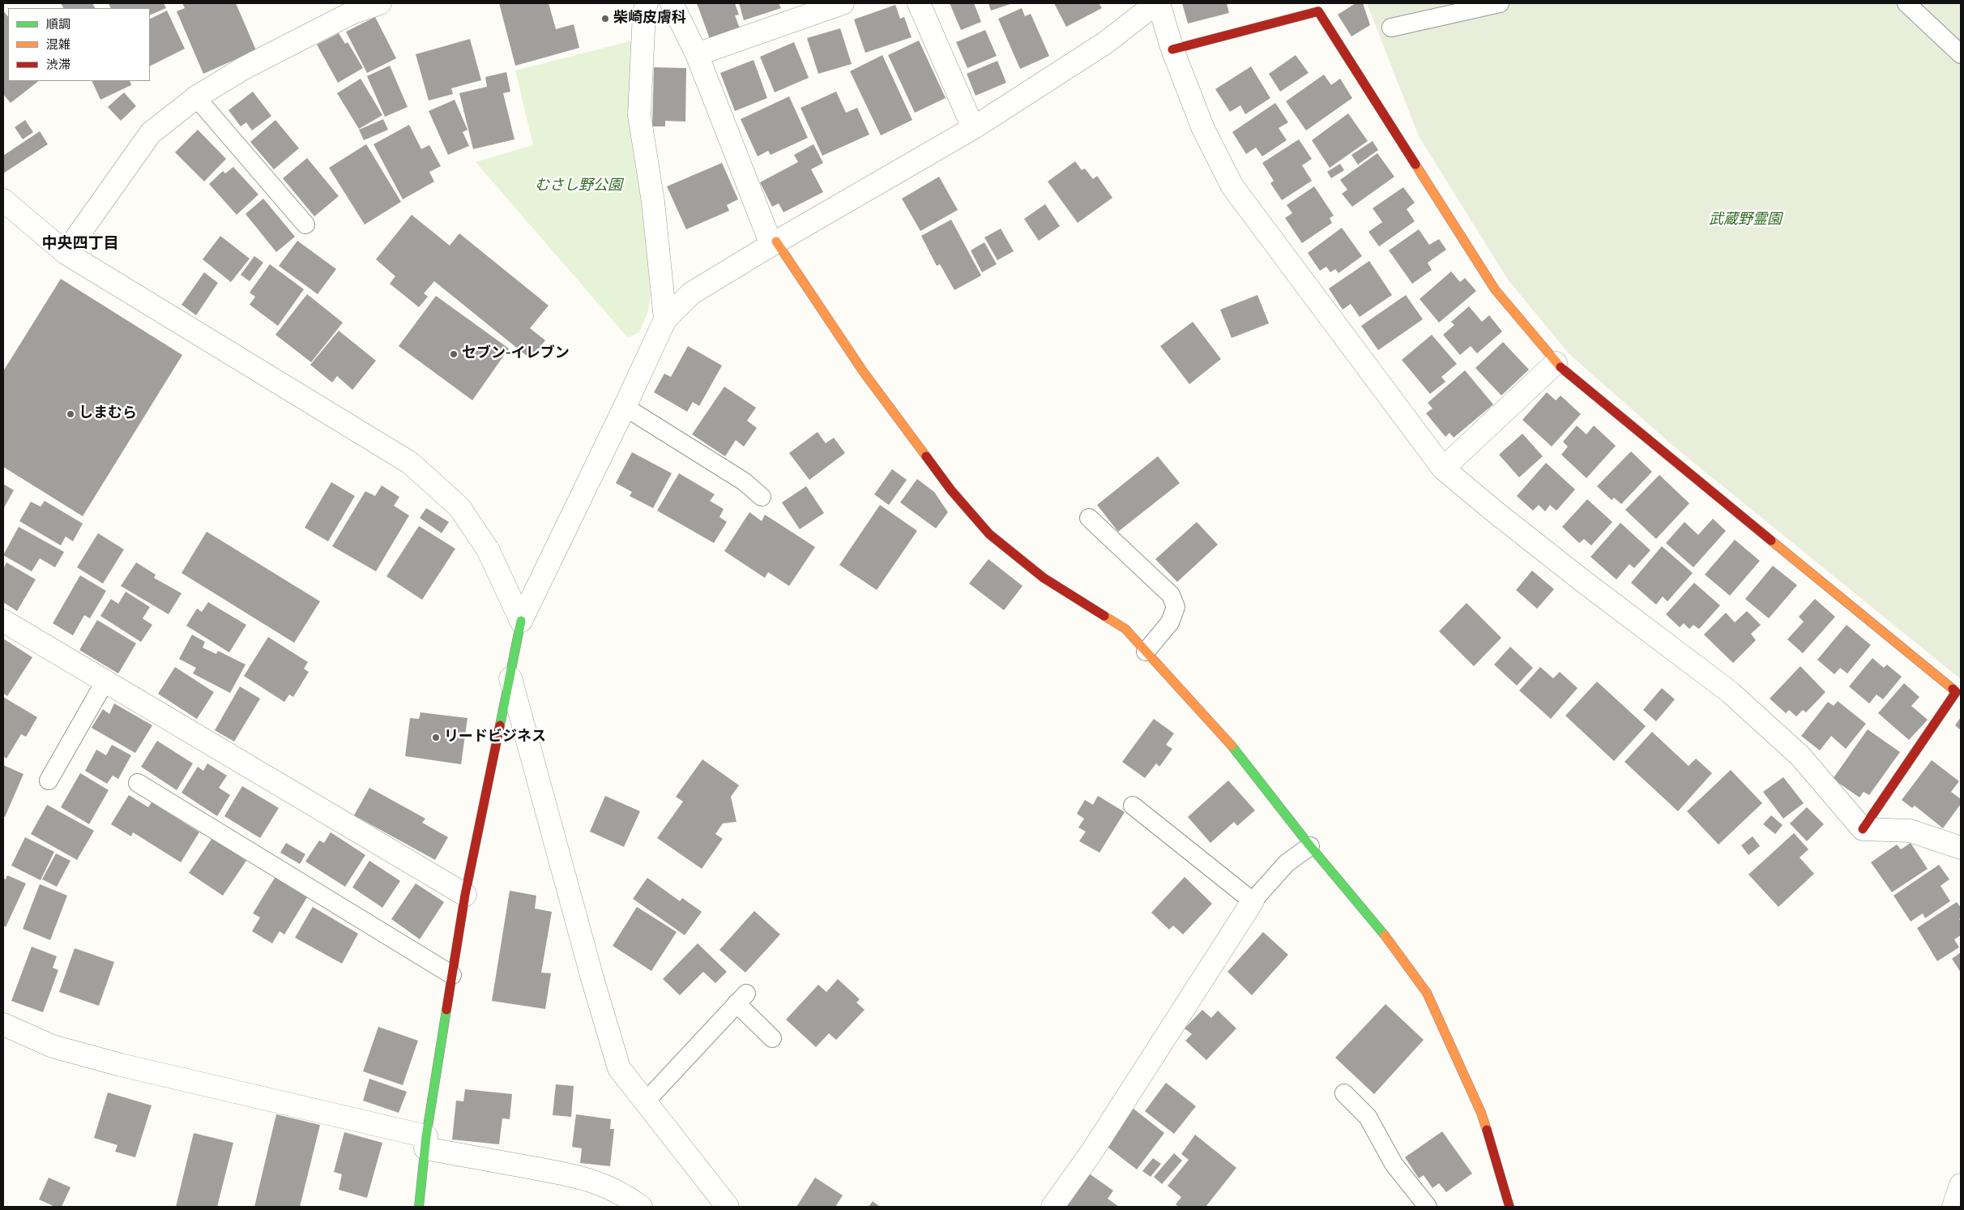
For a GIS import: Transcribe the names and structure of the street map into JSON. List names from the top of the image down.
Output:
{
  "districts": ["中央四丁目"],
  "parks": ["むさし野公園", "武蔵野霊園"],
  "places": [
    "柴崎皮膚科",
    "セブン-イレブン",
    "しまむら",
    "リードビジネス"
  ],
  "legend": ["順調", "混雑", "渋滞"]
}
